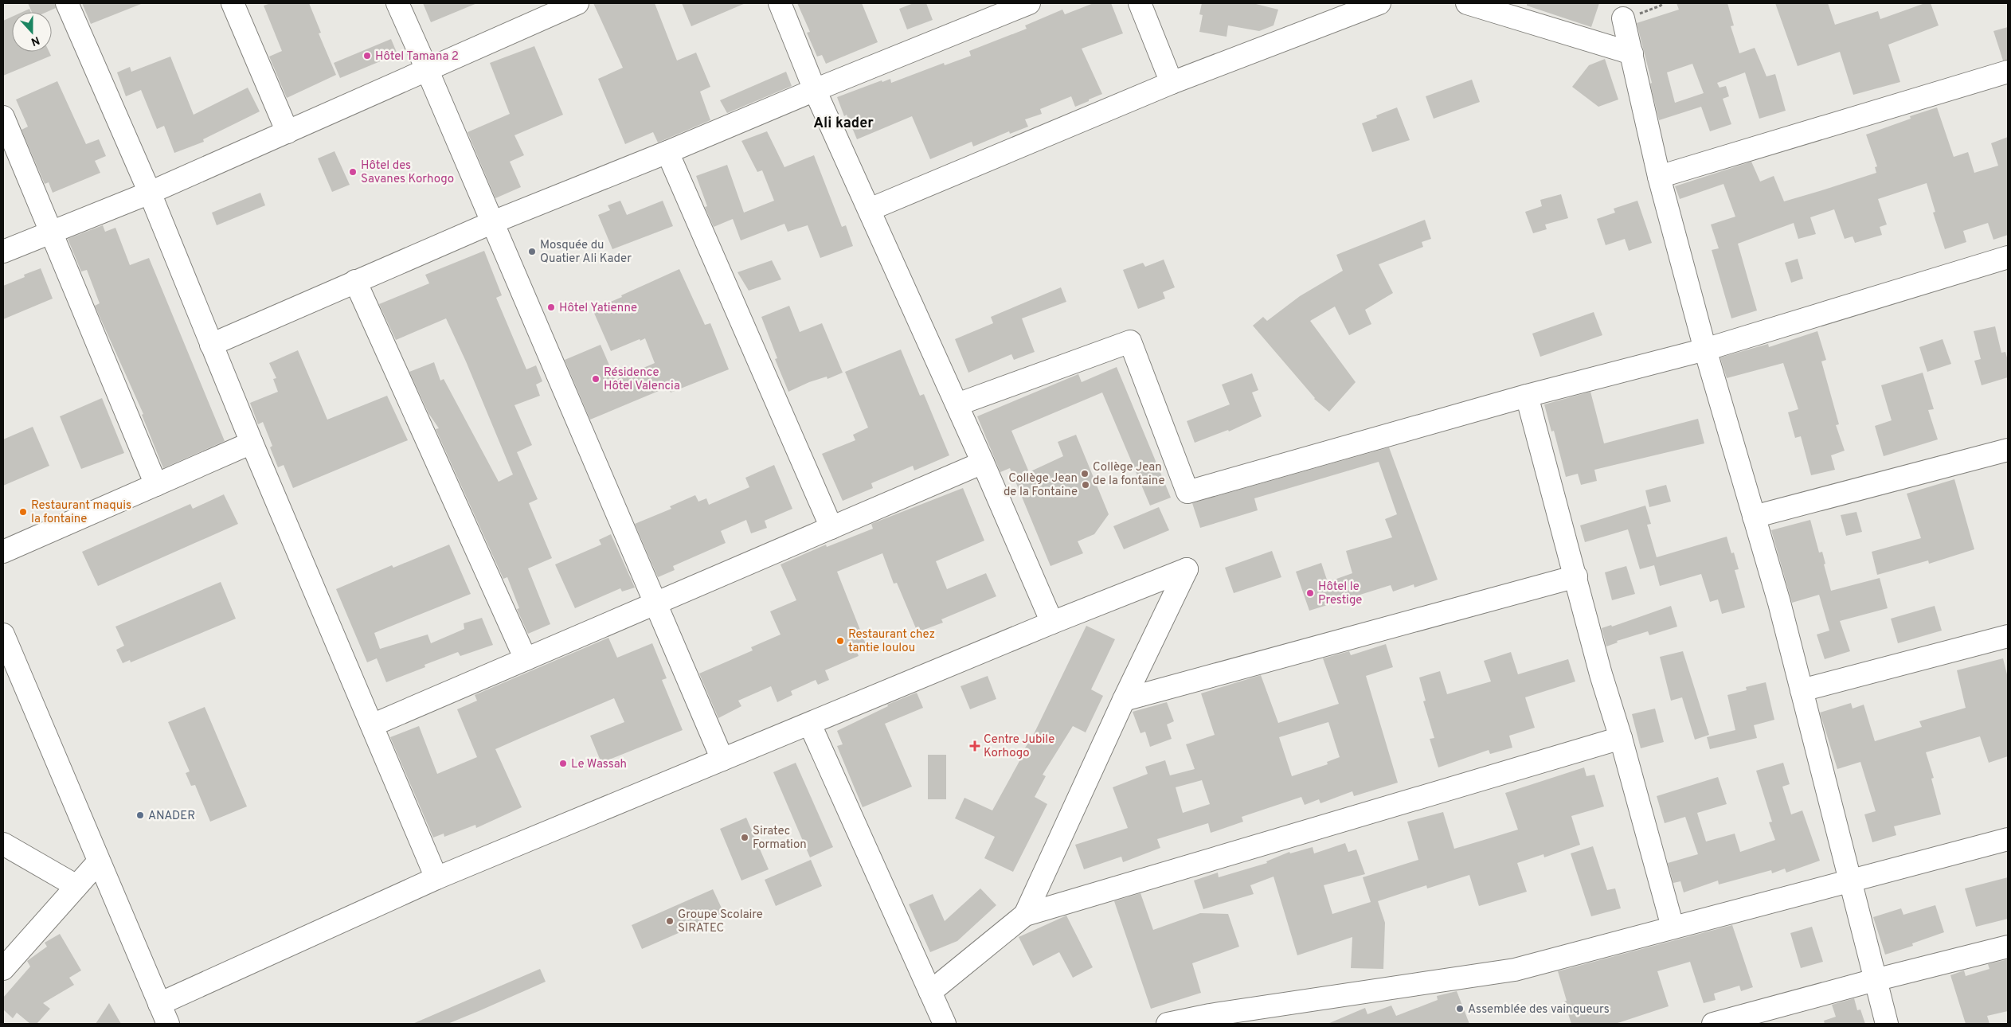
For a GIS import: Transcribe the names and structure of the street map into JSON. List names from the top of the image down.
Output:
{
  "districts": ["Ali kader"],
  "places": {
    "other": [
      "Hôtel Tamana 2",
      "Hôtel des Savanes Korhogo",
      "Mosquée du Quatier Ali Kader",
      "Hôtel Yatienne",
      "Résidence Hôtel Valencia",
      "Collège Jean de la fontaine",
      "Collège Jean de la Fontaine",
      "Restaurant maquis la fontaine",
      "Hôtel le Prestige",
      "Restaurant chez tantie loulou",
      "Le Wassah",
      "ANADER",
      "Siratec Formation",
      "Groupe Scolaire SIRATEC",
      "Assemblée des vainqueurs"
    ],
    "health": ["Centre Jubile Korhogo"]
  },
  "north": "bottom"
}
